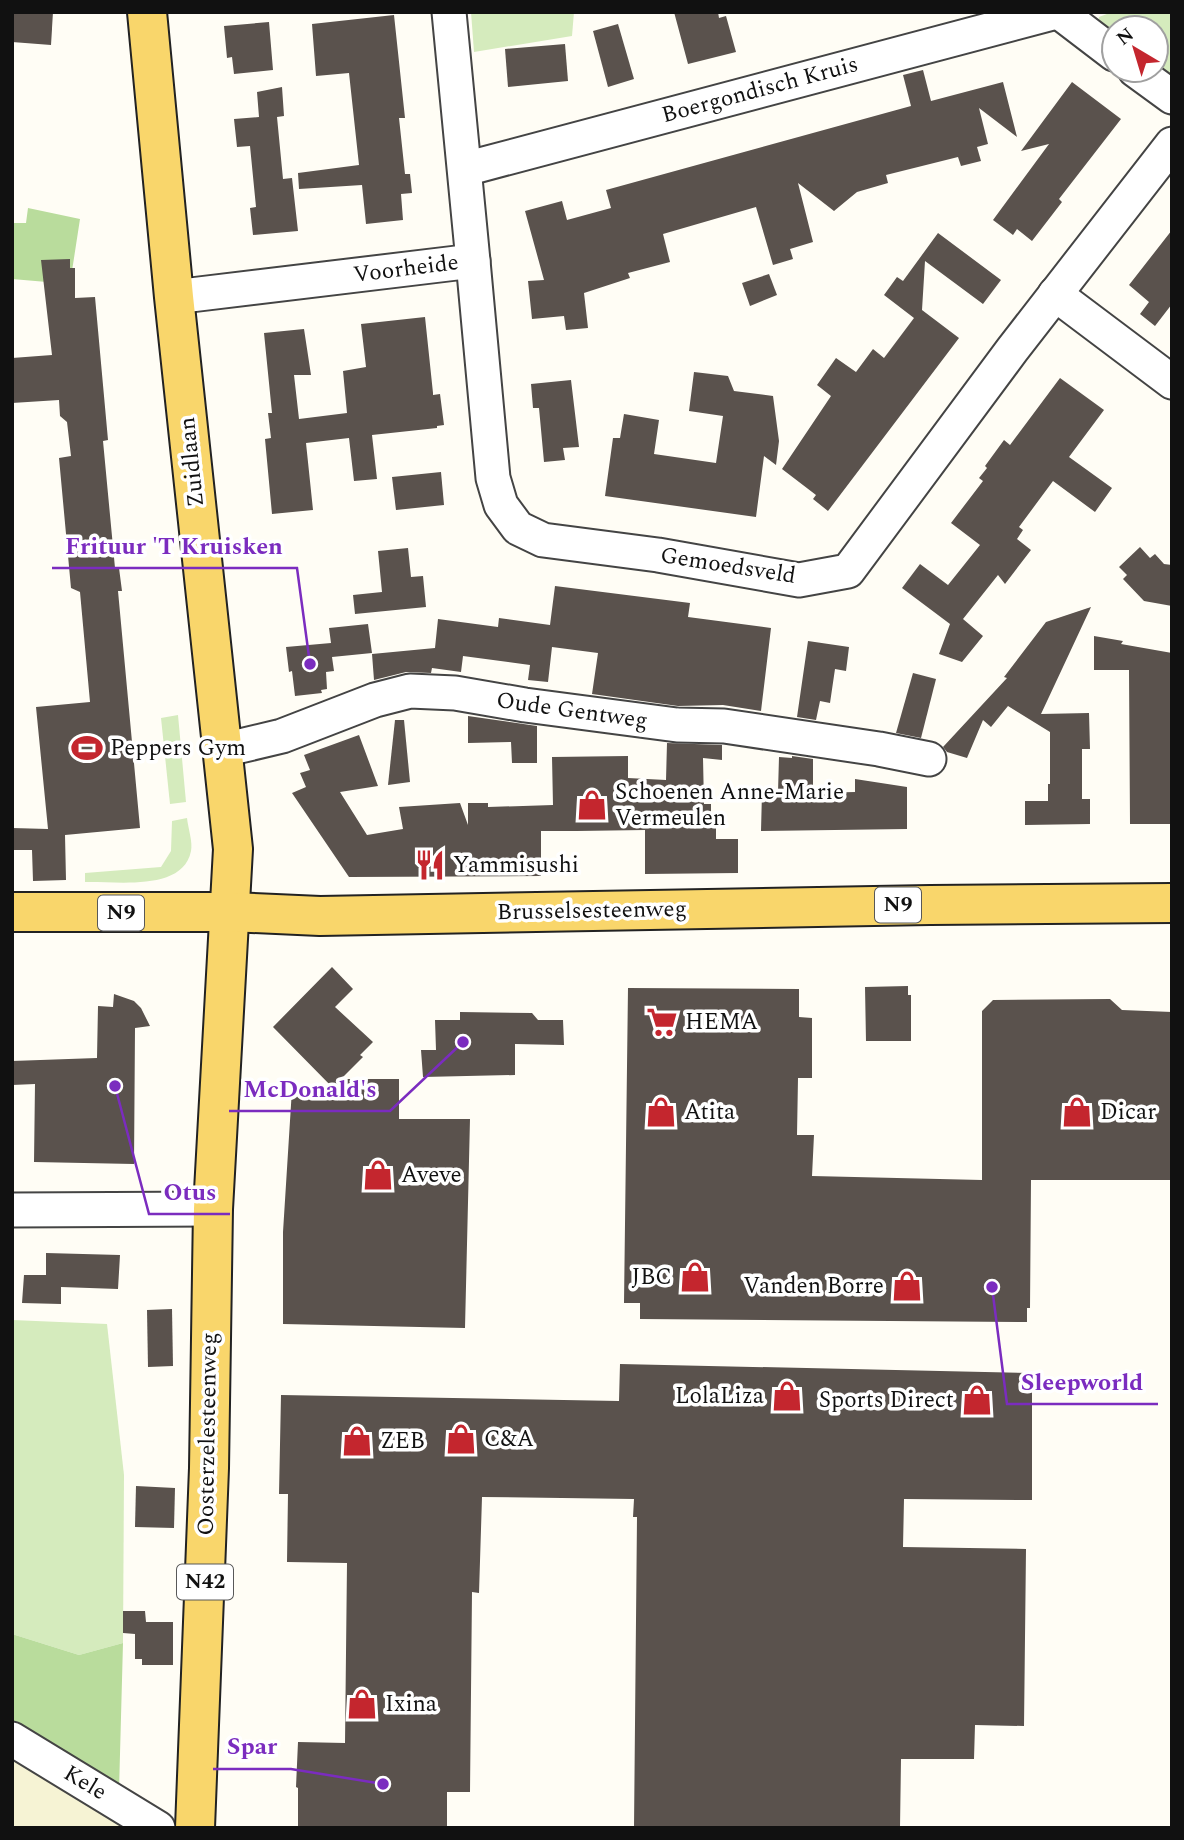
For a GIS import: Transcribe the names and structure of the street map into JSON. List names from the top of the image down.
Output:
{
  "streets": {
    "main road": [
      "Zuidlaan",
      "N9",
      "Brusselsesteenweg",
      "Oosterzelesteenweg",
      "N42"
    ],
    "street": [
      "Boergondisch Kruis",
      "Voorheide",
      "Gemoedsveld",
      "Oude Gentweg",
      "Kele"
    ]
  },
  "crossings": [
    ["Boergondisch Kruis", "Voorheide"],
    ["Voorheide", "Zuidlaan"],
    ["Voorheide", "Gemoedsveld"],
    ["Zuidlaan", "Oude Gentweg"],
    ["Zuidlaan", "Brusselsesteenweg"],
    ["Zuidlaan", "Oosterzelesteenweg"],
    ["Brusselsesteenweg", "Oosterzelesteenweg"]
  ],
  "places": {
    "other": [
      "Frituur 'T Kruisken",
      "McDonald's",
      "Otus",
      "Sleepworld",
      "Spar"
    ],
    "sports": ["Peppers Gym"],
    "shop": [
      "Schoenen Anne-Marie Vermeulen",
      "Atita",
      "Dicar",
      "Aveve",
      "JBC",
      "Vanden Borre",
      "LolaLiza",
      "Sports Direct",
      "C&A",
      "ZEB",
      "Ixina"
    ],
    "restaurant": ["Yammisushi"],
    "supermarket": ["HEMA"]
  },
  "north": "top left"
}
